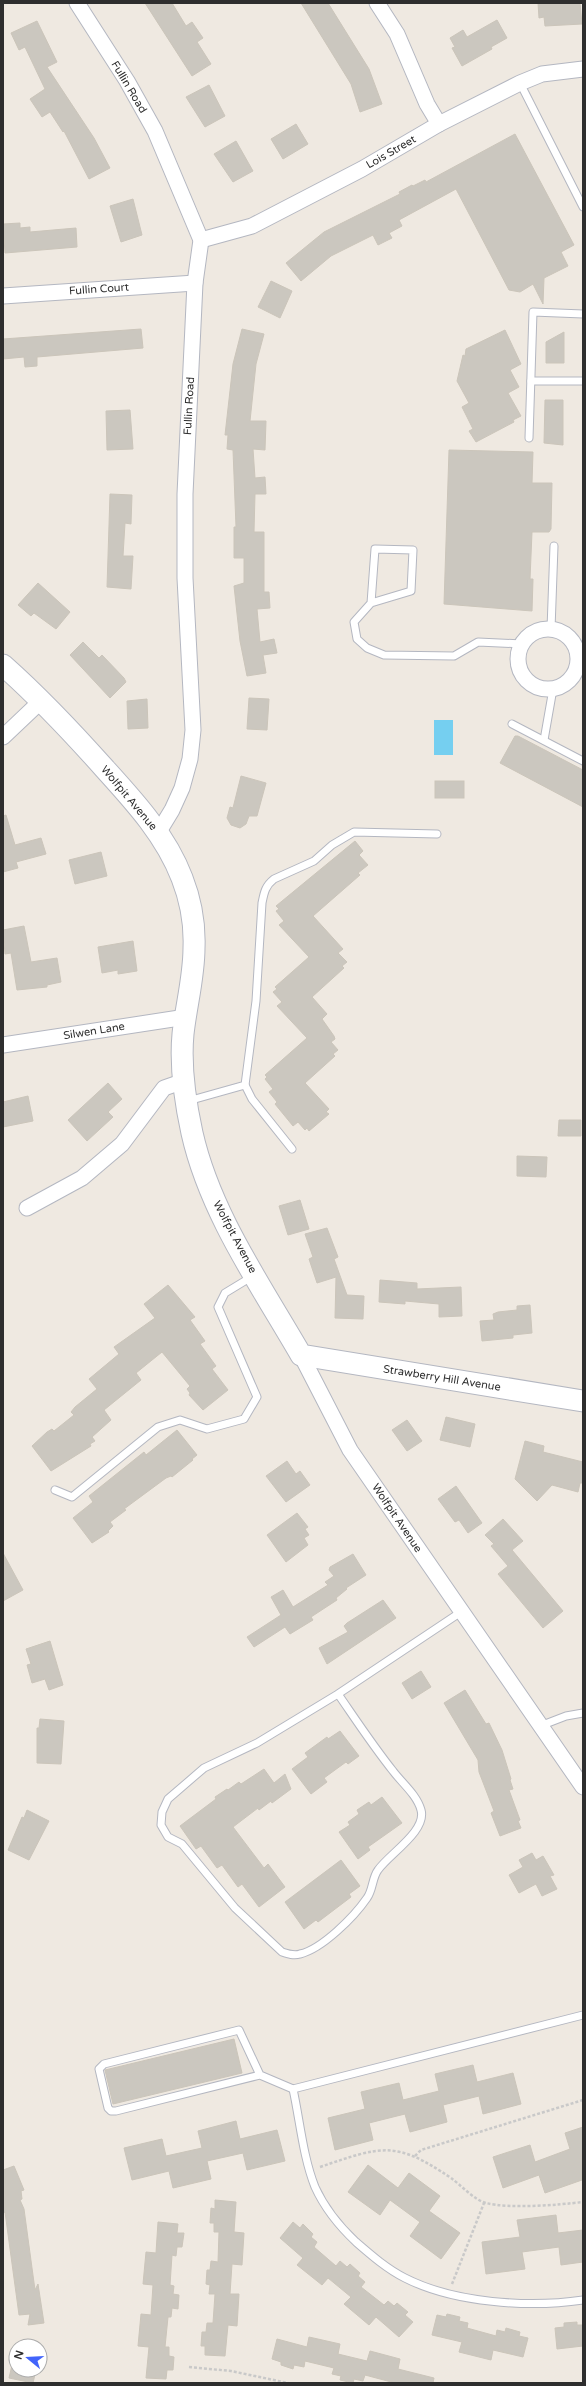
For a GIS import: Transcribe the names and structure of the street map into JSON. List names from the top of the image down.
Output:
{
  "streets": {
    "street": [
      "Fullin Road",
      "Lois Street",
      "Fullin Court",
      "Wolfpit Avenue",
      "Silwen Lane",
      "Strawberry Hill Avenue"
    ]
  },
  "crossings": [
    ["Fullin Road", "Lois Street"],
    ["Fullin Road", "Fullin Court"],
    ["Fullin Road", "Wolfpit Avenue"],
    ["Wolfpit Avenue", "Silwen Lane"],
    ["Wolfpit Avenue", "Strawberry Hill Avenue"]
  ],
  "north": "left"
}
